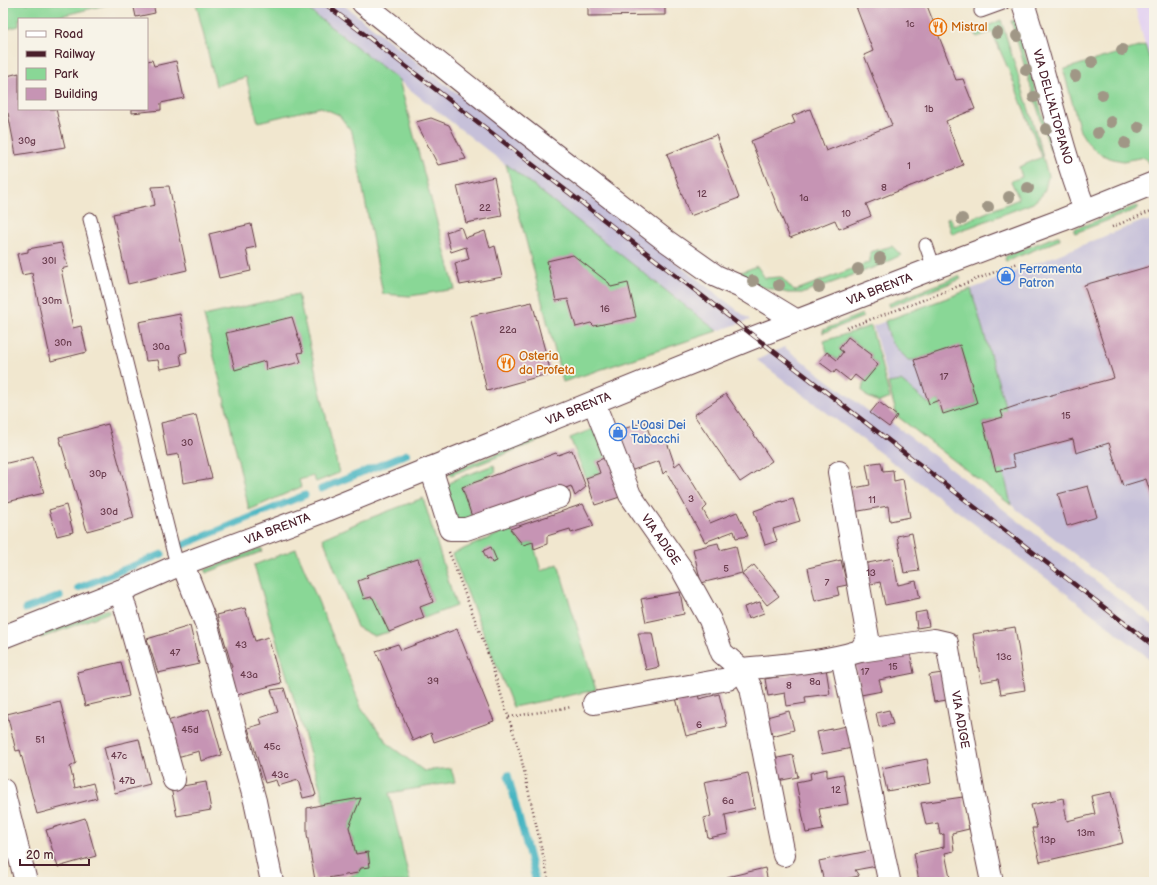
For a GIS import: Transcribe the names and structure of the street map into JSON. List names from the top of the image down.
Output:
{
  "streets": {
    "street": ["VIA DELL'ALTOPIANO", "VIA BRENTA", "VIA ADIGE"]
  },
  "crossings": [
    ["VIA DELL'ALTOPIANO", "VIA BRENTA"],
    ["VIA BRENTA", "VIA ADIGE"]
  ],
  "places": {
    "restaurant": ["Mistral", "Osteria da Profeta"],
    "shop": ["Ferramenta Patron", "L'Oasi Dei Tabacchi"]
  },
  "house_numbers": [
    "1c",
    "1b",
    "30g",
    "1",
    "8",
    "12",
    "1a",
    "22",
    "10",
    "30l",
    "30m",
    "16",
    "22a",
    "30n",
    "30a",
    "17",
    "15",
    "30",
    "30p",
    "3",
    "11",
    "30d",
    "5",
    "13",
    "7",
    "43",
    "47",
    "13c",
    "15",
    "17",
    "43a",
    "39",
    "8a",
    "8",
    "6",
    "45d",
    "51",
    "45c",
    "47c",
    "43c",
    "47b",
    "12",
    "6a",
    "13m",
    "13p"
  ],
  "legend": [
    "Road",
    "Railway",
    "Park",
    "Building"
  ],
  "scale_bar": "20 m"
}
